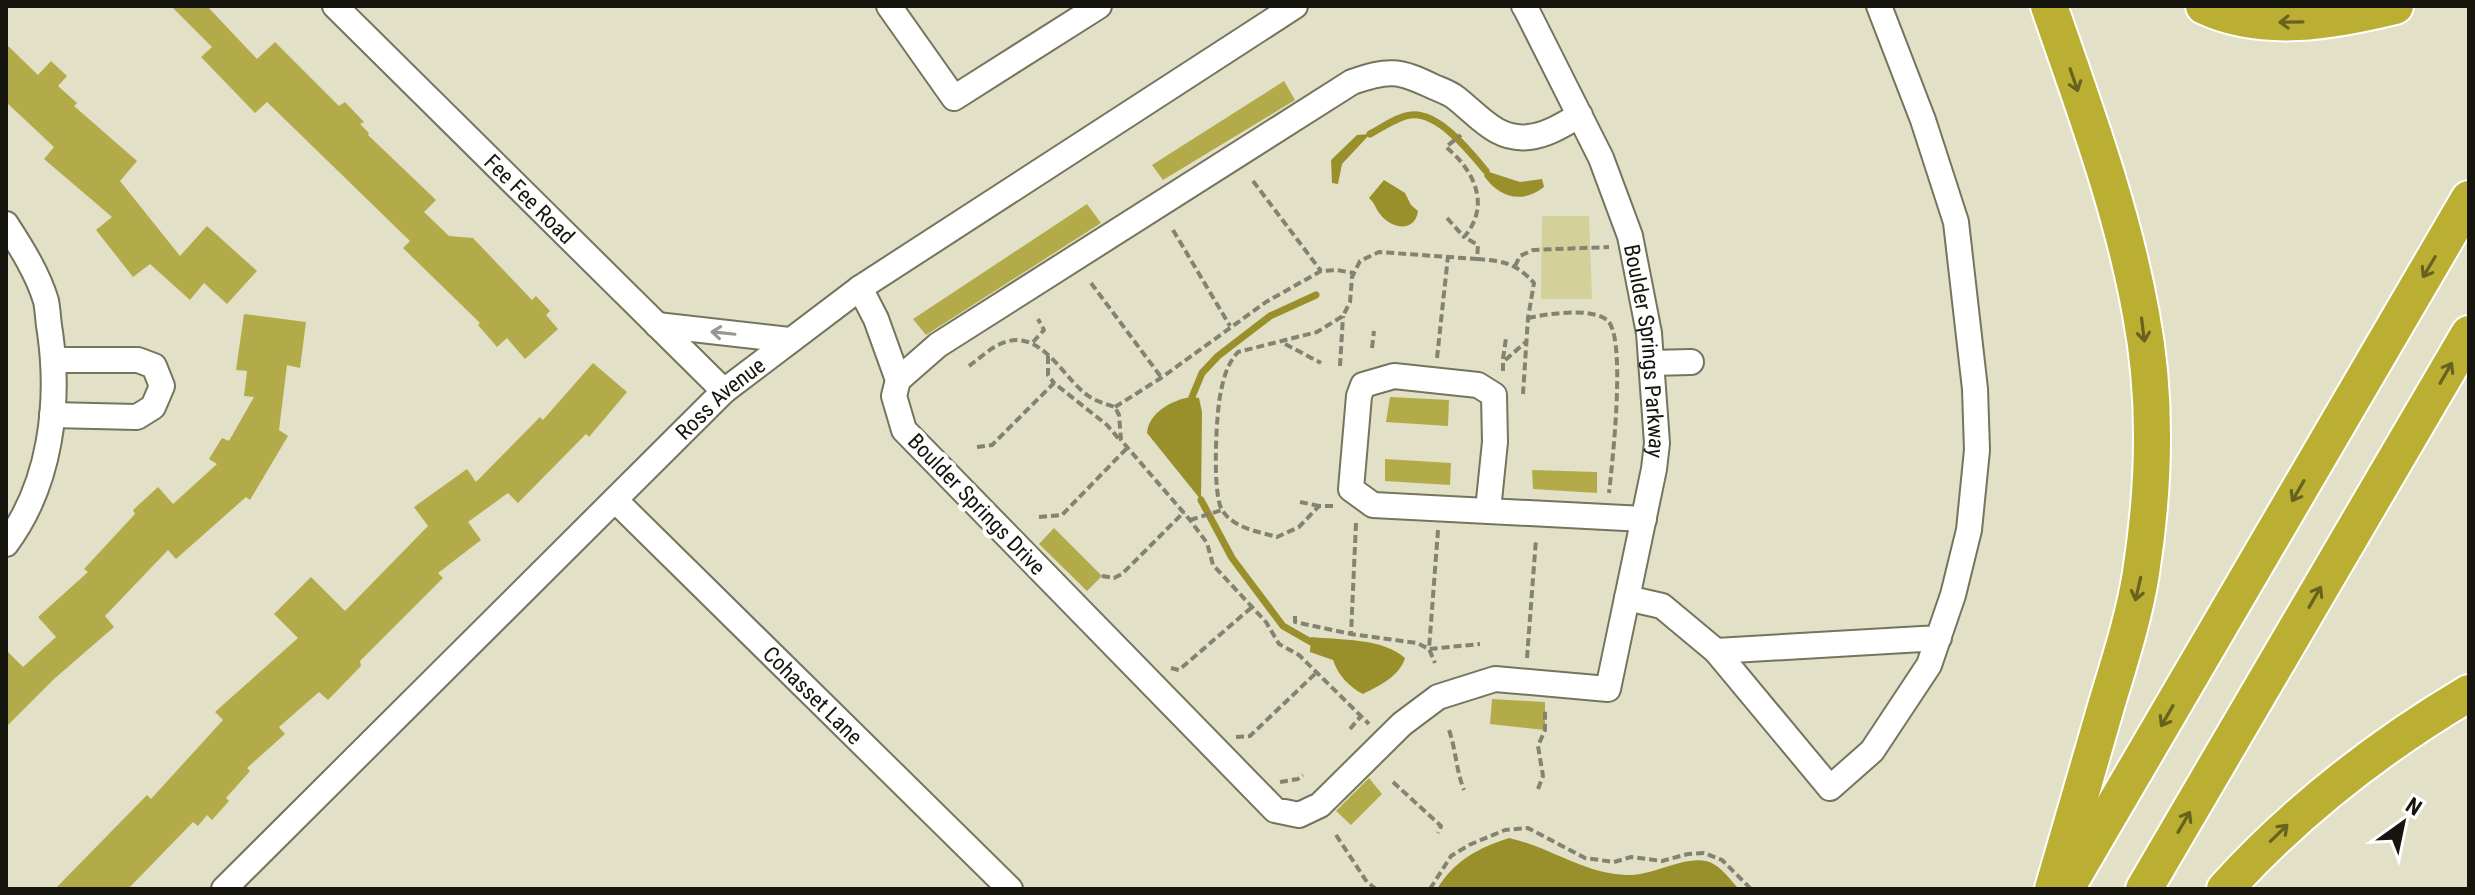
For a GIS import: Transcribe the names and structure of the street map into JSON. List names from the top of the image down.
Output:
{
  "streets": {
    "street": [
      "Fee Fee Road",
      "Boulder Springs Parkway",
      "Ross Avenue",
      "Boulder Springs Drive",
      "Cohasset Lane"
    ]
  },
  "crossings": [
    ["Fee Fee Road", "Ross Avenue"],
    ["Boulder Springs Parkway", "Boulder Springs Drive"],
    ["Ross Avenue", "Boulder Springs Drive"],
    ["Ross Avenue", "Cohasset Lane"]
  ],
  "north": "top right"
}
